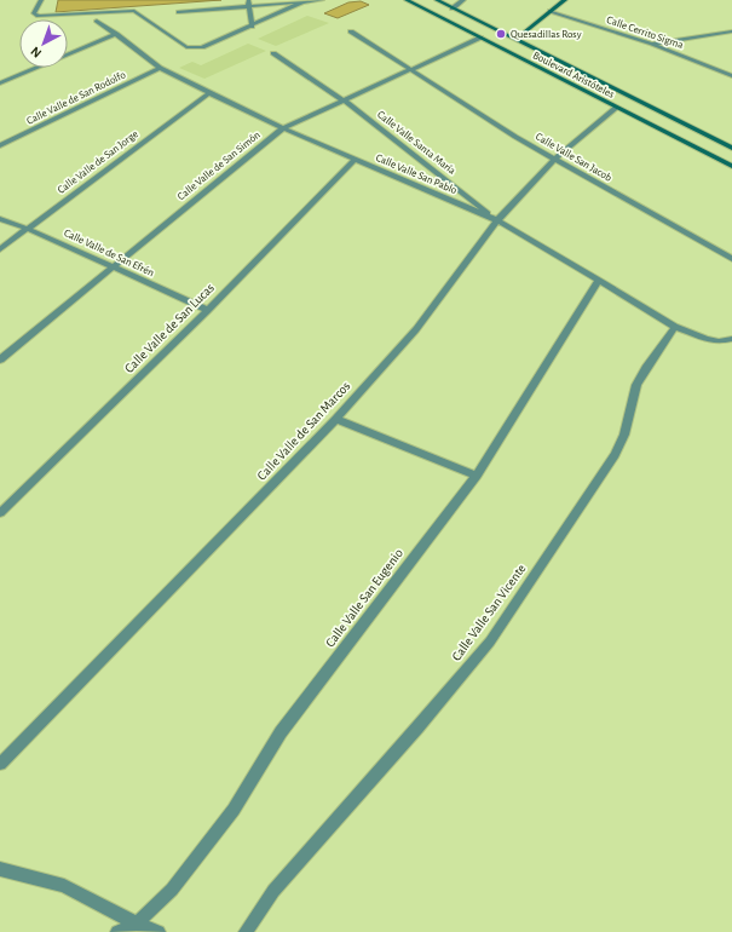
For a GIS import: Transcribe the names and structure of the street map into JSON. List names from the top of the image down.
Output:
{
  "streets": {
    "street": [
      "Calle Cerrito Sigma",
      "Boulevard Aristóteles",
      "Calle Valle de San Rodolfo",
      "Calle Valle Santa María",
      "Calle Valle San Jacob",
      "Calle Valle de San Jorge",
      "Calle Valle de San Simón",
      "Calle Valle San Pablo",
      "Calle Valle de San Efrén",
      "Calle Valle de San Lucas",
      "Calle Valle de San Marcos",
      "Calle Valle San Eugenio",
      "Calle Valle San Vicente"
    ]
  },
  "crossings": [
    ["Boulevard Aristóteles", "Calle Valle de San Simón"],
    ["Boulevard Aristóteles", "Calle Valle de San Marcos"],
    ["Calle Valle de San Rodolfo", "Calle Valle San Pablo"],
    ["Calle Valle Santa María", "Calle Valle de San Simón"],
    ["Calle Valle Santa María", "Calle Valle San Pablo"],
    ["Calle Valle Santa María", "Calle Valle de San Marcos"],
    ["Calle Valle San Jacob", "Calle Valle de San Simón"],
    ["Calle Valle San Jacob", "Calle Valle de San Marcos"],
    ["Calle Valle de San Jorge", "Calle Valle San Pablo"],
    ["Calle Valle de San Jorge", "Calle Valle de San Efrén"],
    ["Calle Valle de San Simón", "Calle Valle San Pablo"],
    ["Calle Valle de San Simón", "Calle Valle de San Efrén"],
    ["Calle Valle San Pablo", "Calle Valle de San Lucas"],
    ["Calle Valle San Pablo", "Calle Valle de San Marcos"],
    ["Calle Valle San Pablo", "Calle Valle San Eugenio"],
    ["Calle Valle San Pablo", "Calle Valle San Vicente"],
    ["Calle Valle de San Efrén", "Calle Valle de San Lucas"]
  ],
  "places": ["Quesadillas Rosy"],
  "north": "bottom left"
}
